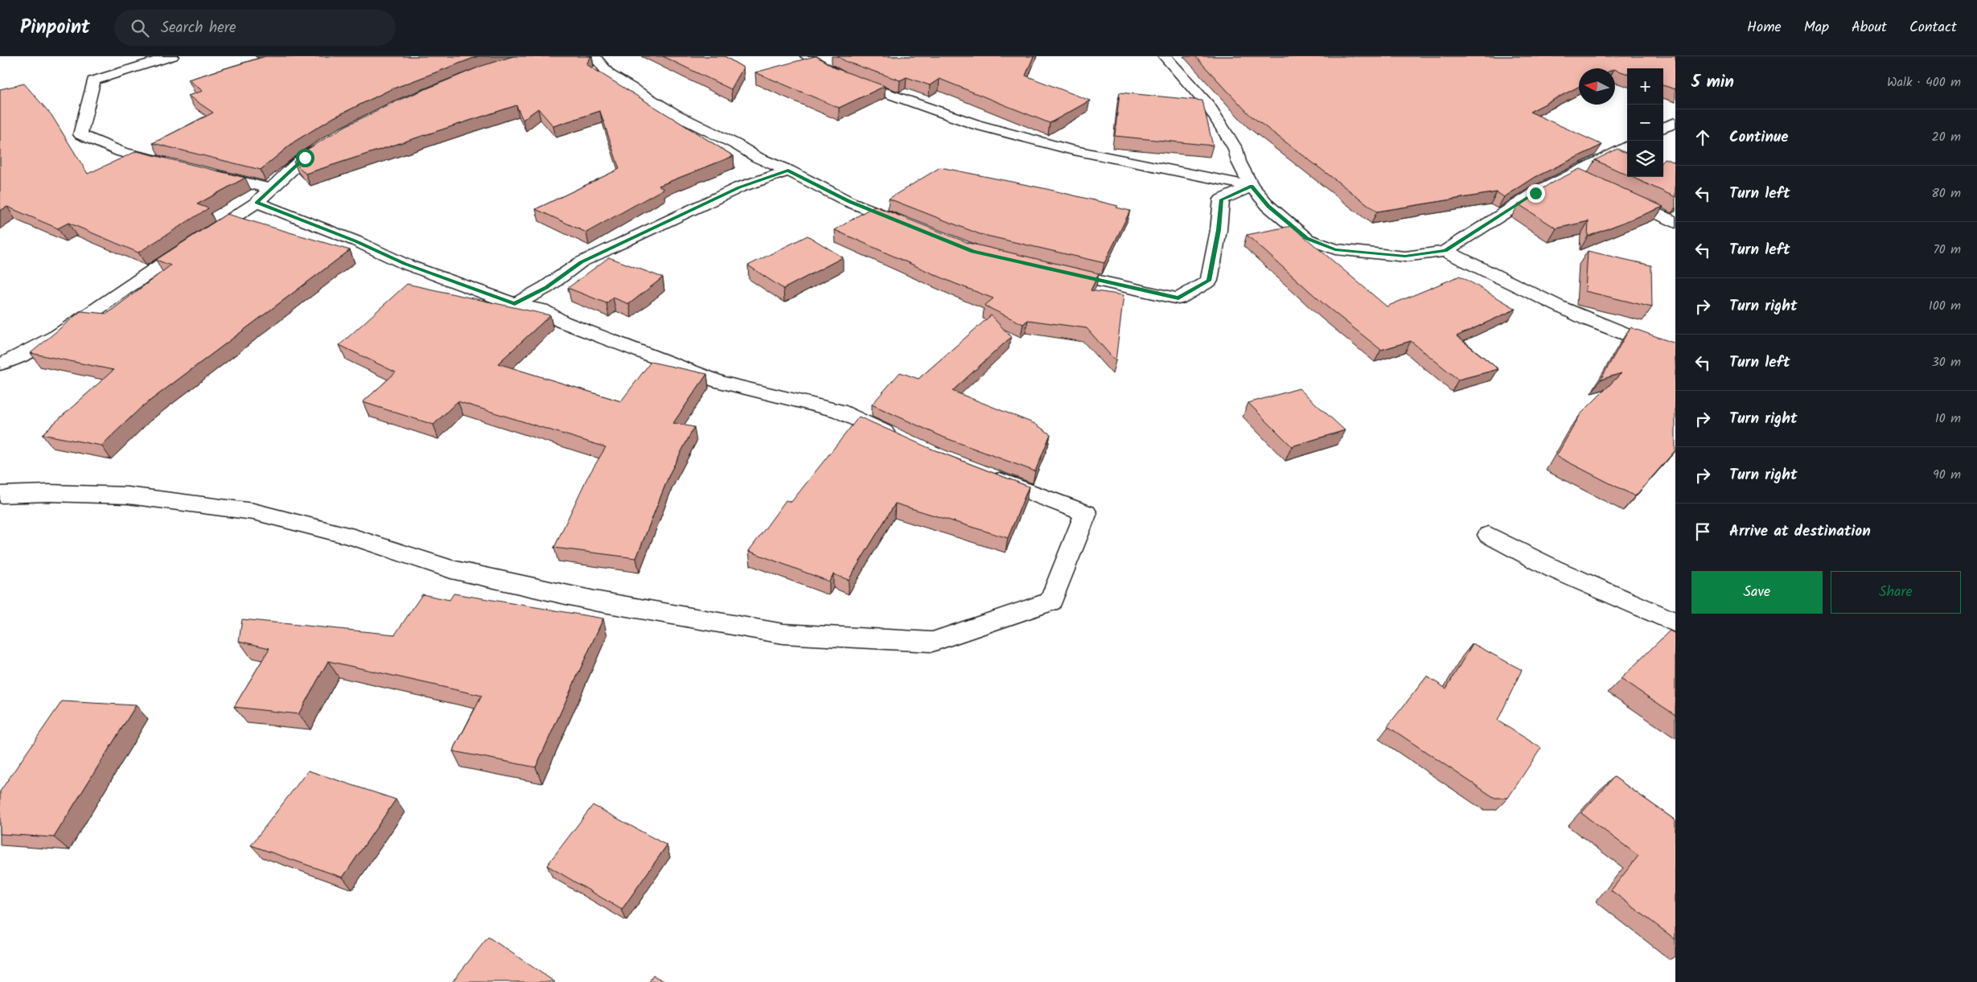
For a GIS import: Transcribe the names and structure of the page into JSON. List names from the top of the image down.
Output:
{
  "north": "left",
  "page": {
    "header": "Pinpoint",
    "search": "Search here",
    "nav": [
      "Home",
      "Map",
      "About",
      "Contact"
    ],
    "heading": ["5 min", "Walk · 400 m"],
    "map_buttons": ["+", "−"],
    "list": [
      ["Continue", "20 m"],
      ["Turn left", "80 m"],
      ["Turn left", "70 m"],
      ["Turn right", "100 m"],
      ["Turn left", "30 m"],
      ["Turn right", "10 m"],
      ["Turn right", "90 m"],
      "Arrive at destination"
    ],
    "buttons": ["Save", "Share"]
  }
}
